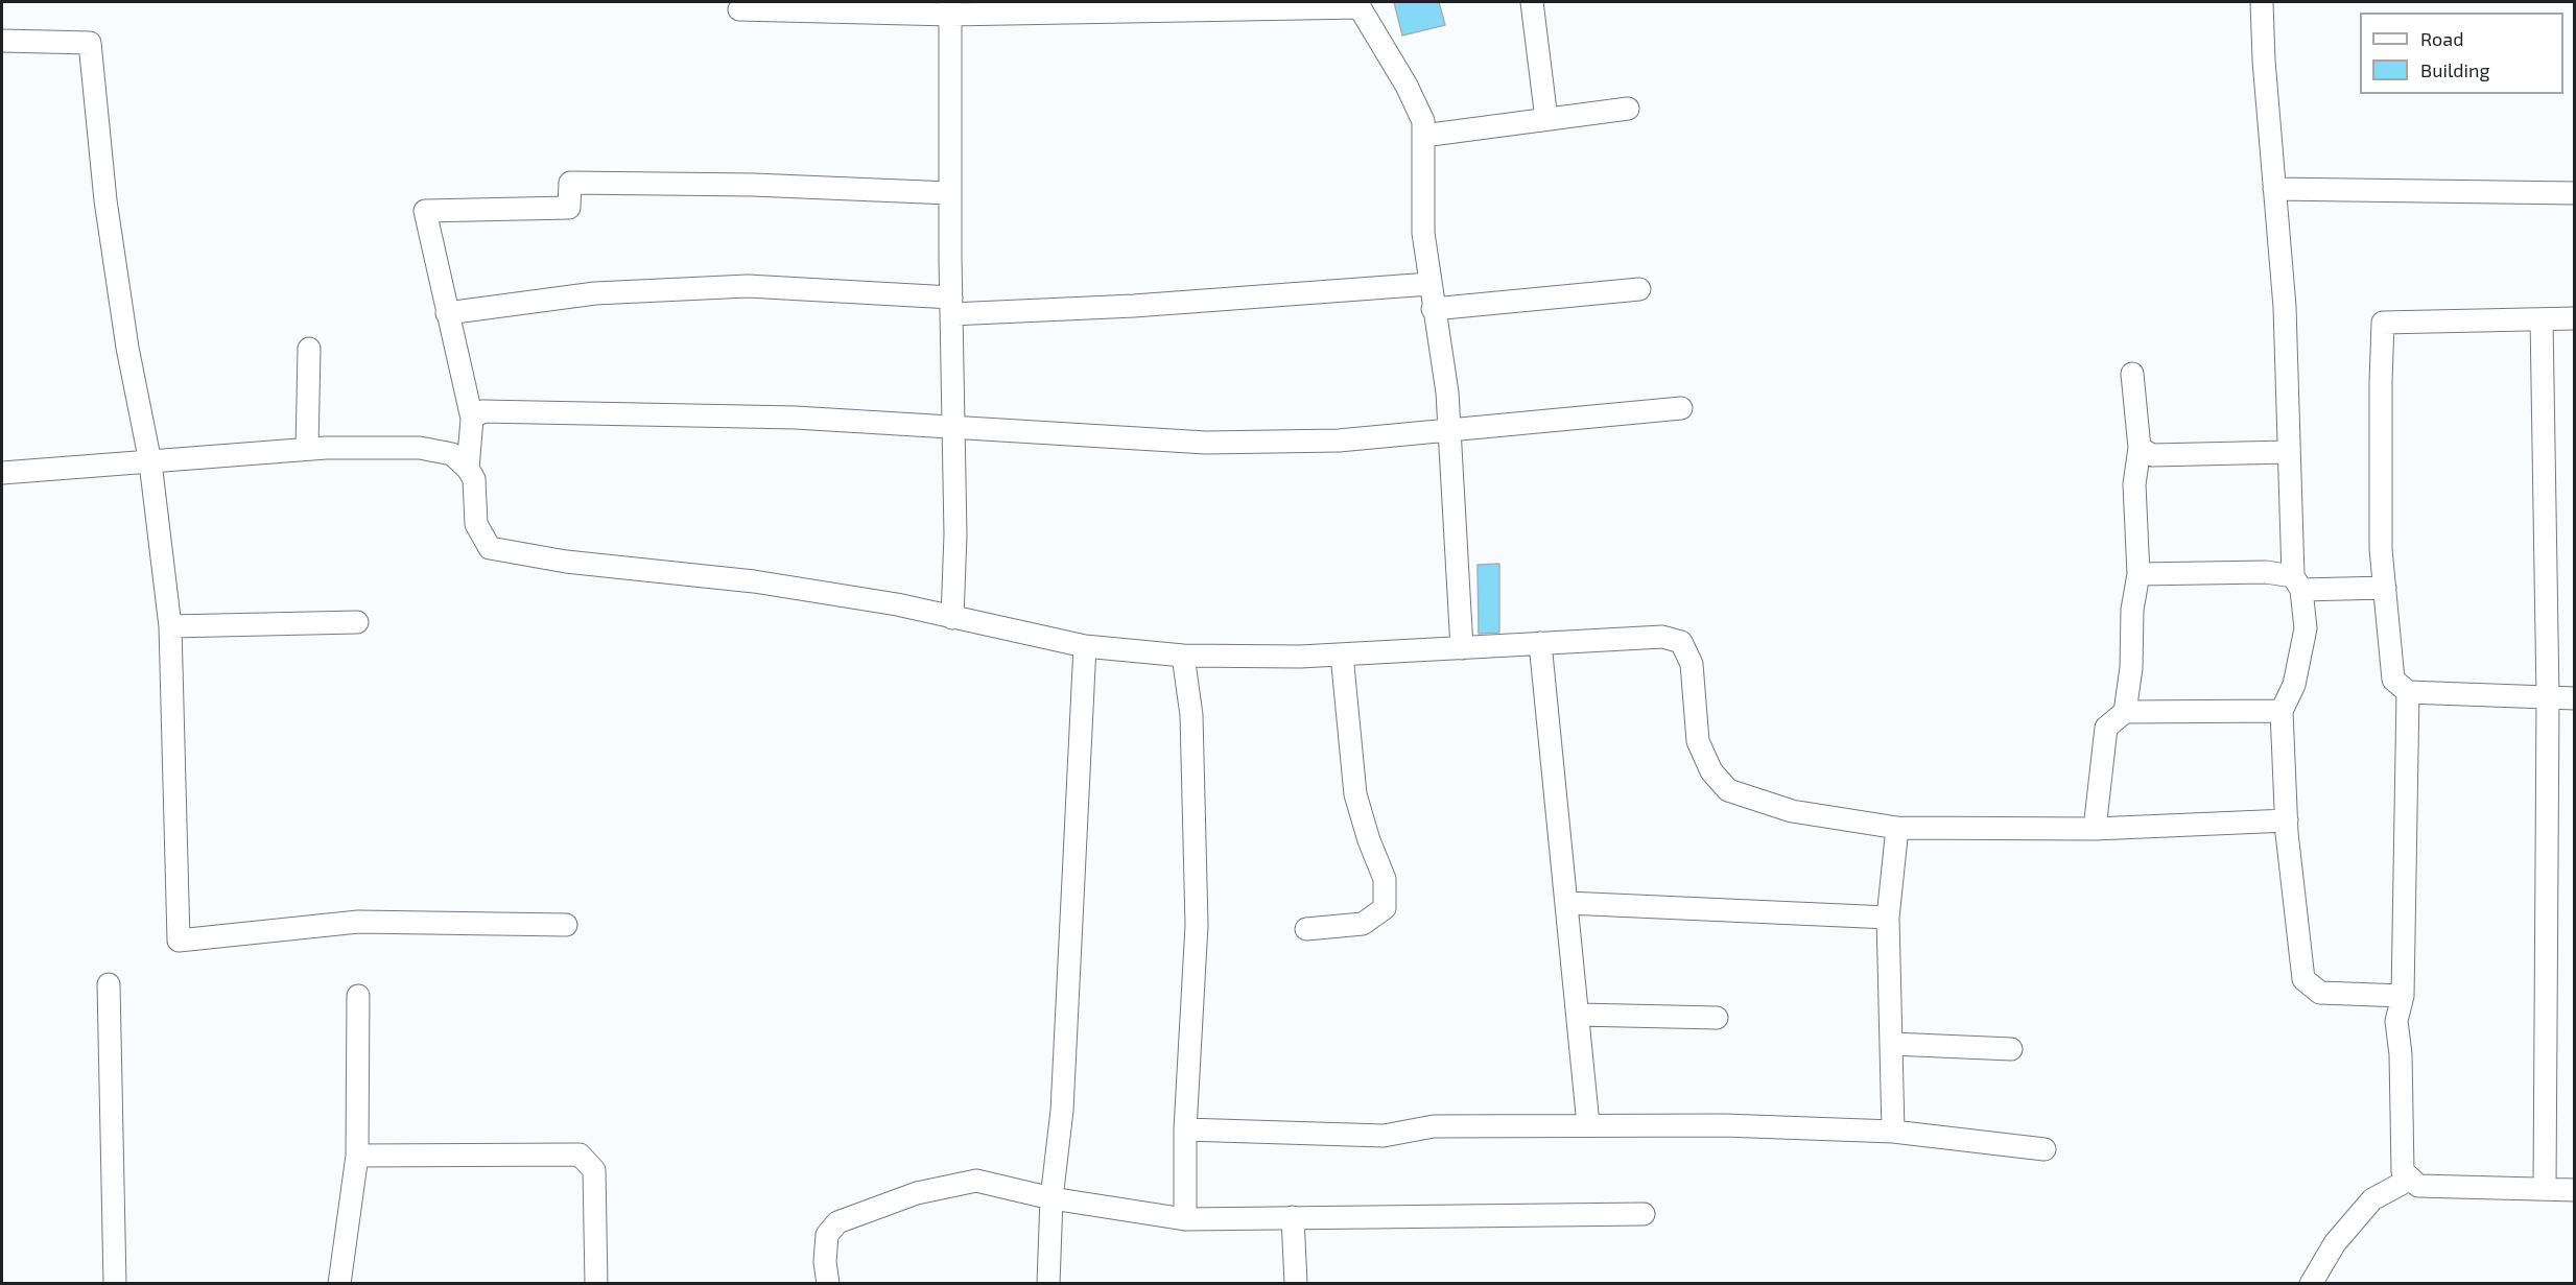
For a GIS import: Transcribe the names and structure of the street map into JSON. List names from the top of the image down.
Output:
{
  "legend": ["Road", "Building"]
}
